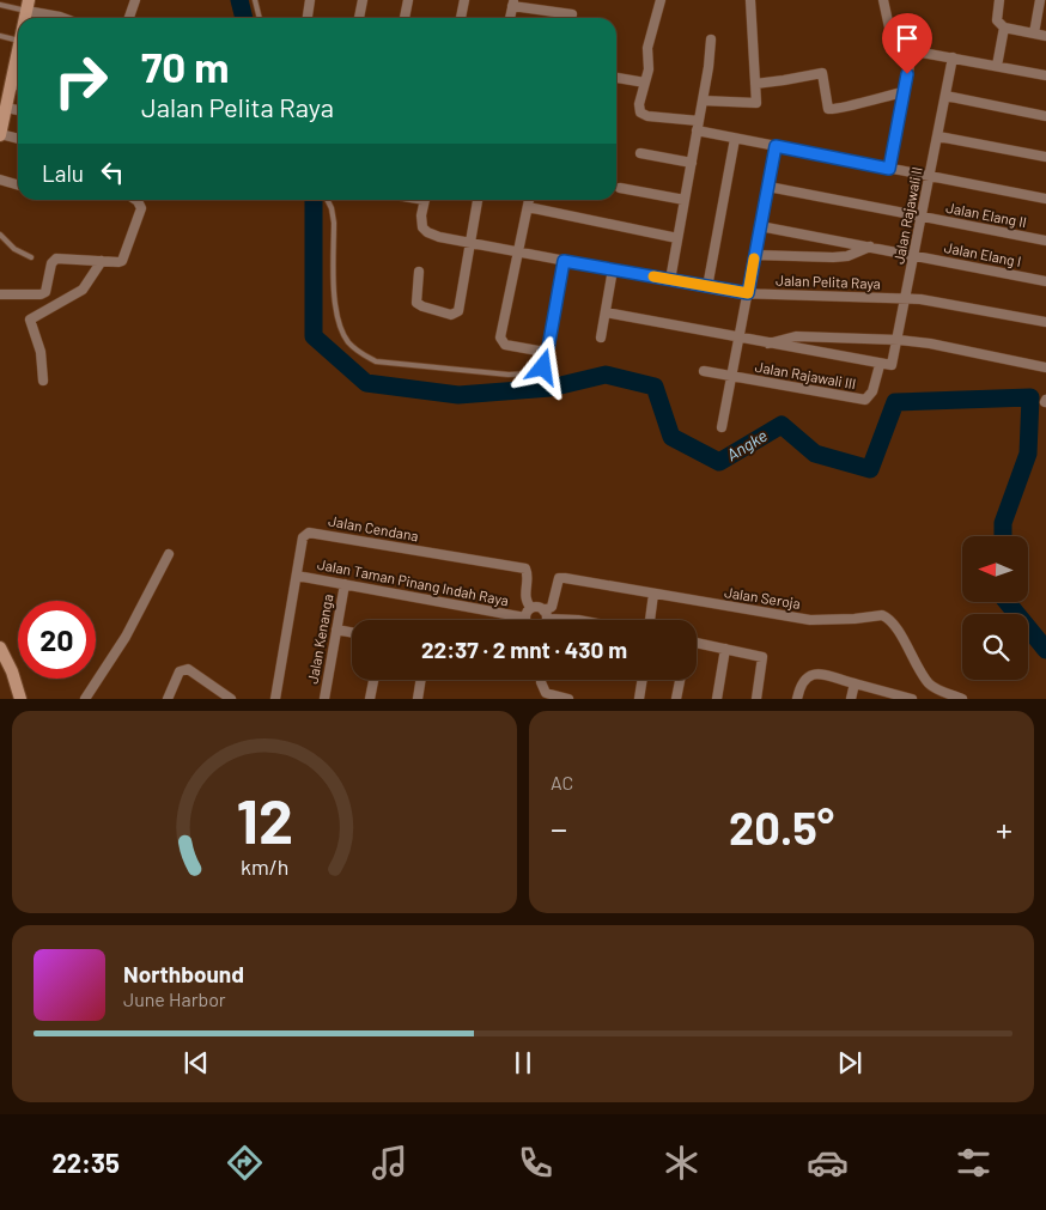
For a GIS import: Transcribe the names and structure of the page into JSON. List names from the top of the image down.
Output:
{
  "streets": {
    "street": [
      "Jalan Rajawali II",
      "Jalan Elang II",
      "Jalan Elang I",
      "Jalan Pelita Raya",
      "Jalan Rajawali III",
      "Jalan Cendana",
      "Jalan Taman Pinang Indah Raya",
      "Jalan Seroja",
      "Jalan Kenanga"
    ]
  },
  "crossings": [
    ["Jalan Rajawali II", "Jalan Elang II"],
    ["Jalan Rajawali II", "Jalan Elang I"],
    ["Jalan Rajawali II", "Jalan Pelita Raya"],
    ["Jalan Rajawali II", "Jalan Rajawali III"],
    ["Jalan Cendana", "Jalan Taman Pinang Indah Raya"],
    ["Jalan Taman Pinang Indah Raya", "Jalan Kenanga"]
  ],
  "water": ["Angke"],
  "north": "left",
  "page": {
    "turn": ["70 m", "Jalan Pelita Raya"],
    "then": "Lalu",
    "limit": "20",
    "trip": "22:37 · 2 mnt · 430 m",
    "tile": "AC",
    "heat": ["−", "20.5°", "+"],
    "song": ["Northbound", "June Harbor"],
    "tabs": "22:35",
    "gauge": ["12", "km/h"]
  }
}
